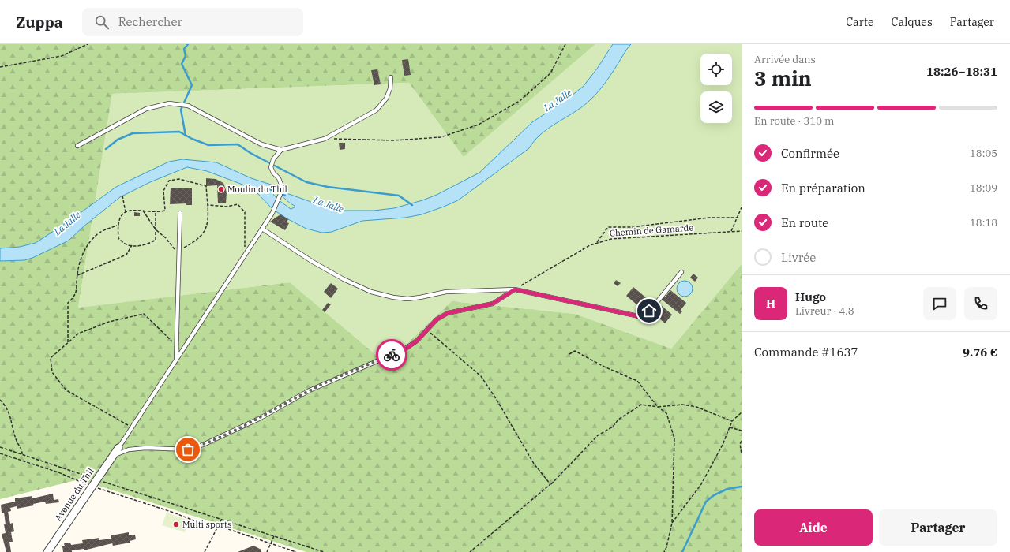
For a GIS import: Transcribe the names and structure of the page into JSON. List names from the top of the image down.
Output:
{
  "streets": {
    "street": ["Avenue du Thil"],
    "path": ["Chemin de Gamarde"]
  },
  "water": ["La Jalle"],
  "places": ["Moulin du Thil", "Multi sports"],
  "page": {
    "header": "Zuppa",
    "search": "Rechercher",
    "nav": ["Carte", "Calques", "Partager"],
    "heading": ["3 min", "Arrivée dans", "18:26–18:31"],
    "panel": [
      "Hugo",
      "Livreur · 4.8",
      "Commande #1637",
      "9.76 €"
    ],
    "bar": "En route · 310 m",
    "list": [
      ["Confirmée", "18:05"],
      ["En préparation", "18:09"],
      ["En route", "18:18"],
      "Livrée"
    ],
    "round": "H",
    "buttons": ["Aide", "Partager"]
  }
}
